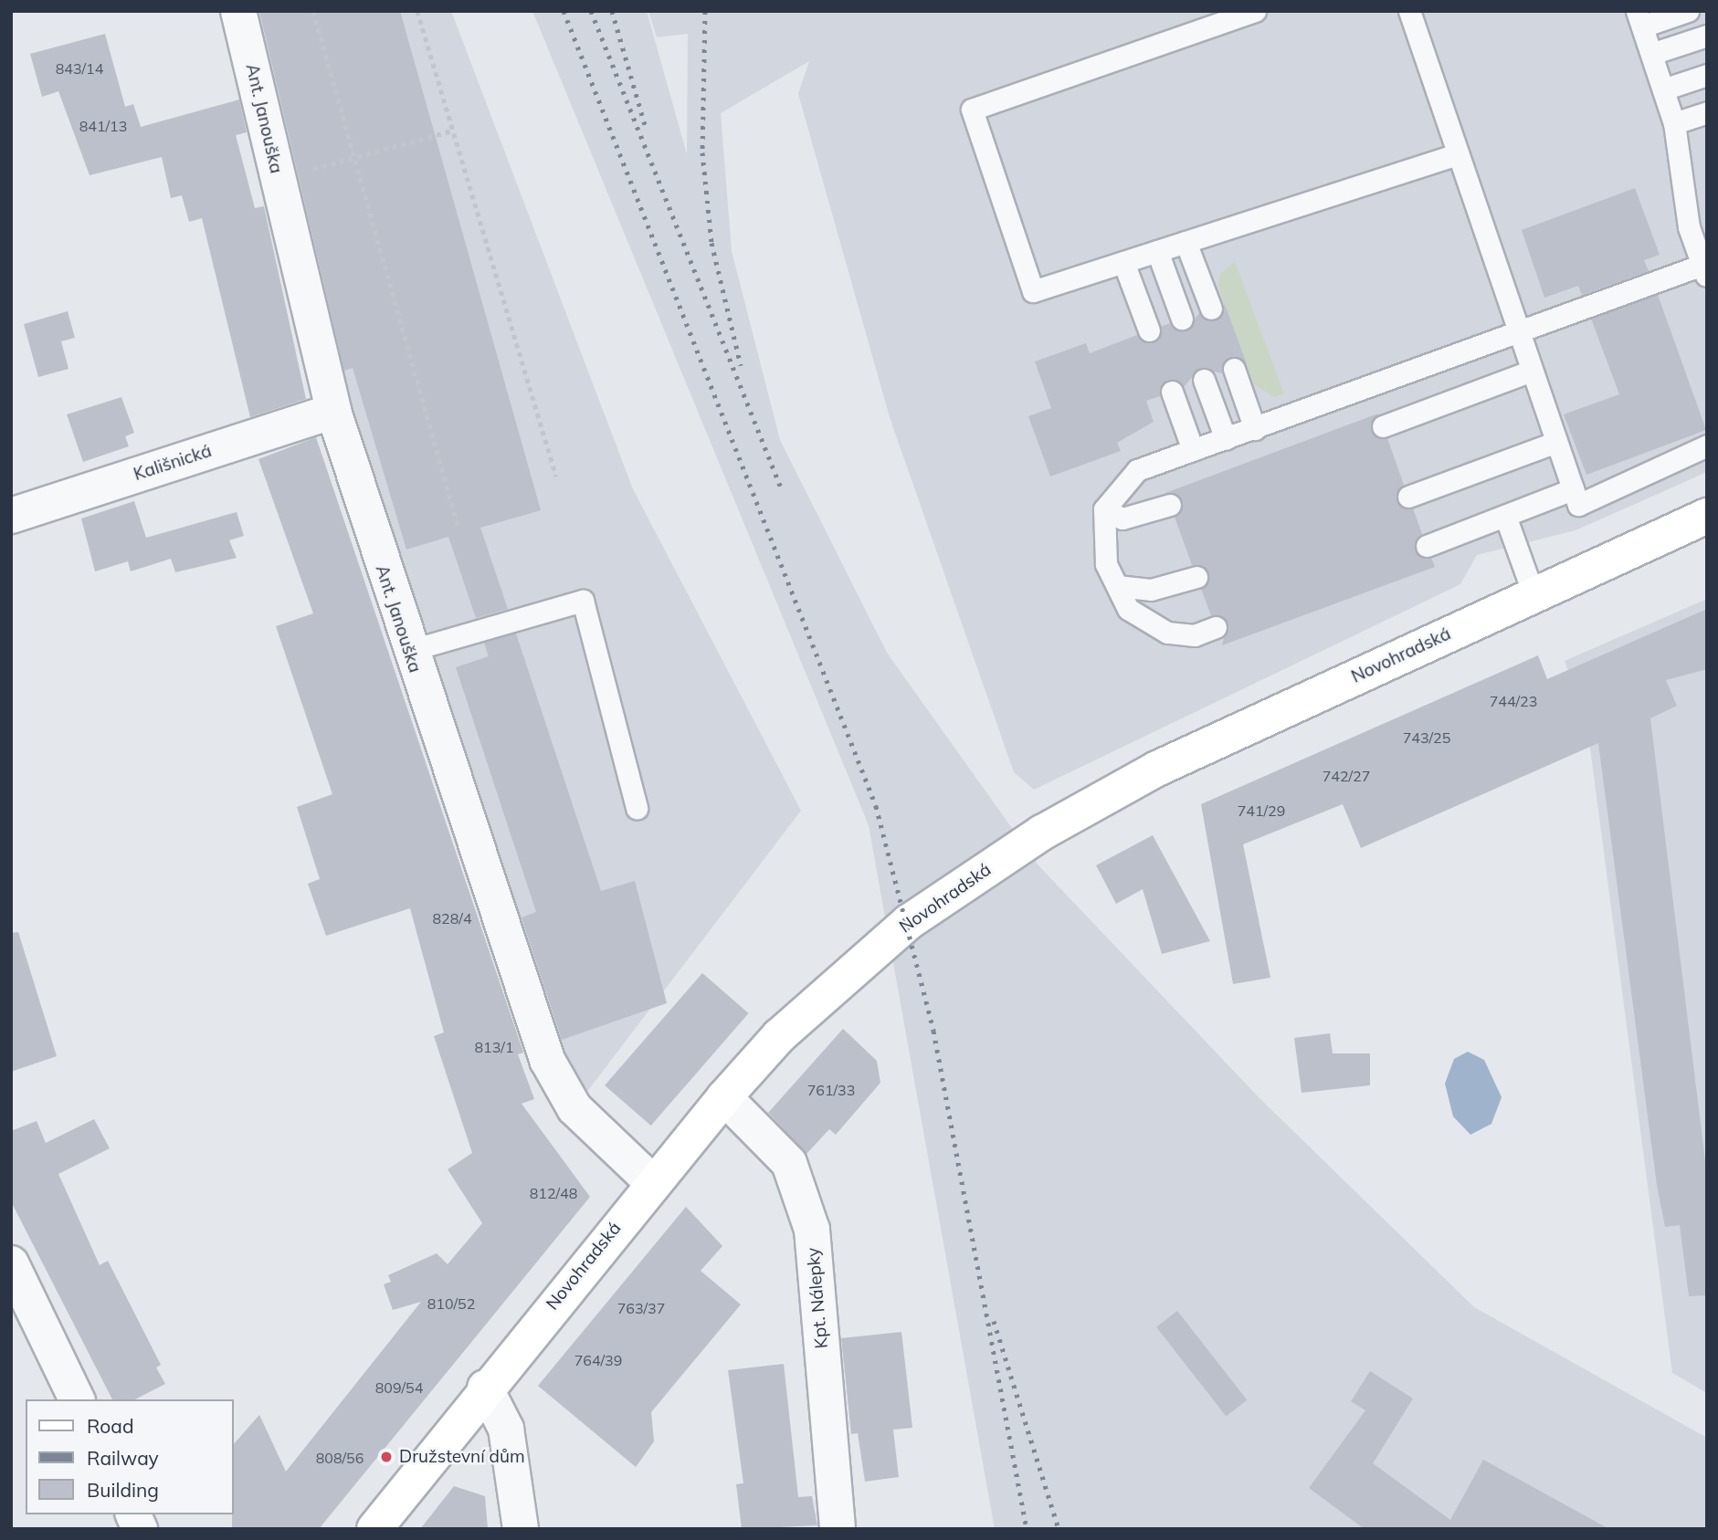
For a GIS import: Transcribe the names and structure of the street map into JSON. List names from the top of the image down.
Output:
{
  "streets": {
    "main road": ["Novohradská"],
    "street": ["Ant. Janouška", "Kališnická", "Kpt. Nálepky"]
  },
  "crossings": [
    ["Ant. Janouška", "Kališnická"],
    ["Ant. Janouška", "Novohradská"],
    ["Novohradská", "Kpt. Nálepky"]
  ],
  "places": ["Družstevní dům"],
  "house_numbers": [
    "843/14",
    "841/13",
    "744/23",
    "743/25",
    "742/27",
    "741/29",
    "828/4",
    "813/1",
    "761/33",
    "812/48",
    "810/52",
    "763/37",
    "764/39",
    "809/54",
    "808/56"
  ],
  "legend": ["Road", "Railway", "Building"]
}
